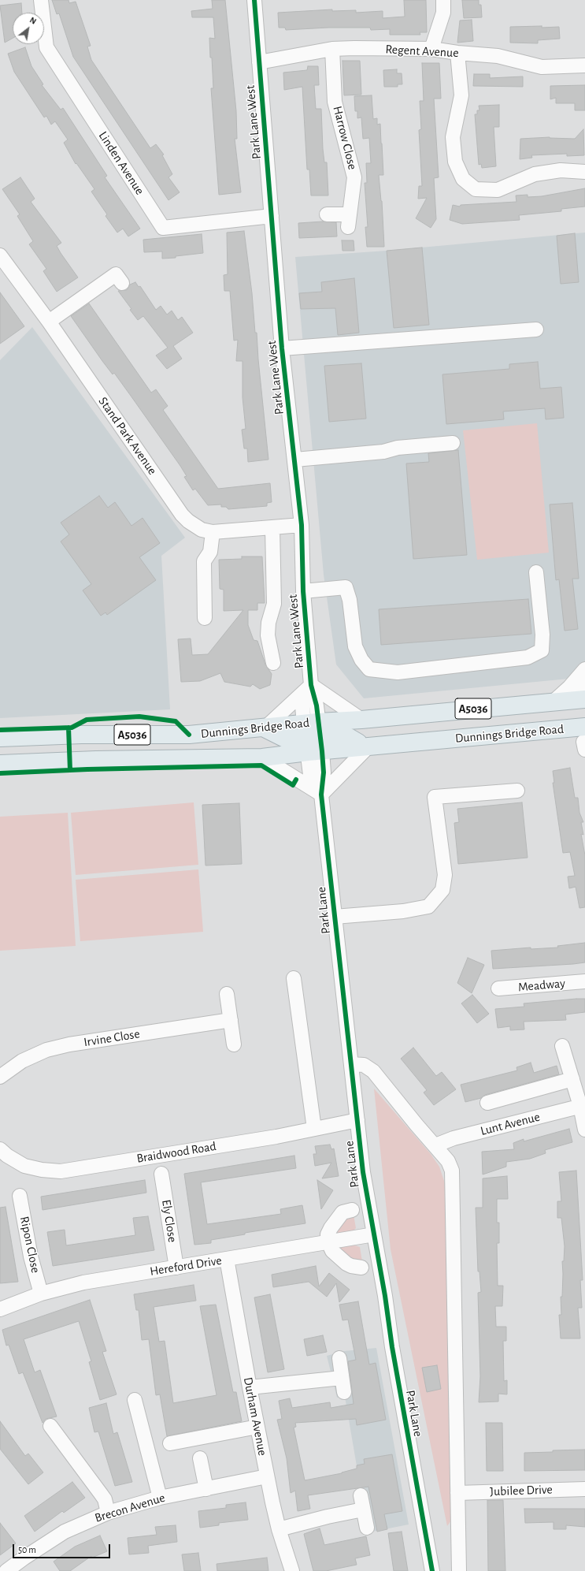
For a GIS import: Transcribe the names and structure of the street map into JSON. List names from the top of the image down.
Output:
{
  "streets": {
    "highway": ["A5036", "Dunnings Bridge Road"],
    "street": [
      "Regent Avenue",
      "Park Lane West",
      "Harrow Close",
      "Linden Avenue",
      "Stand Park Avenue",
      "Park Lane",
      "Meadway",
      "Irvine Close",
      "Lunt Avenue",
      "Braidwood Road",
      "Ely Close",
      "Ripon Close",
      "Hereford Drive",
      "Durham Avenue",
      "Jubilee Drive",
      "Brecon Avenue"
    ]
  },
  "crossings": [
    ["Regent Avenue", "Park Lane West"],
    ["Regent Avenue", "Harrow Close"],
    ["Park Lane West", "Linden Avenue"],
    ["Park Lane West", "Stand Park Avenue"],
    ["Park Lane West", "Dunnings Bridge Road"],
    ["Park Lane West", "Park Lane"],
    ["Dunnings Bridge Road", "Park Lane"],
    ["Park Lane", "Braidwood Road"],
    ["Park Lane", "Hereford Drive"],
    ["Ely Close", "Hereford Drive"],
    ["Ripon Close", "Hereford Drive"],
    ["Hereford Drive", "Durham Avenue"],
    ["Durham Avenue", "Brecon Avenue"]
  ],
  "scale_bar": "50 m",
  "north": "top right"
}
